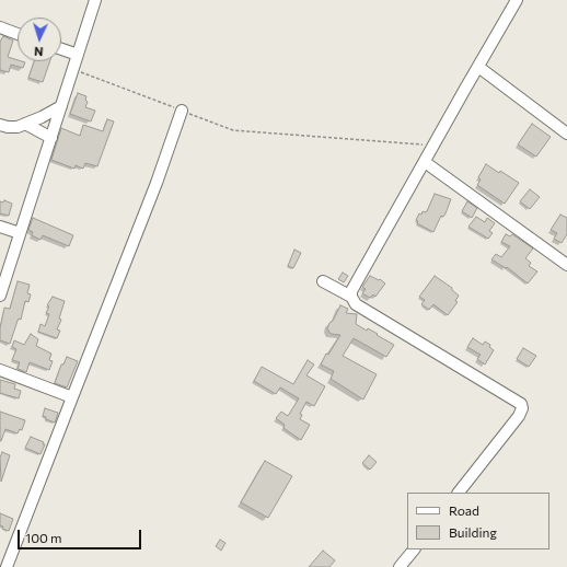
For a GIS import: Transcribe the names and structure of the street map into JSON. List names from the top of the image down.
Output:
{
  "legend": ["Road", "Building"],
  "scale_bar": "100 m",
  "north": "bottom"
}
